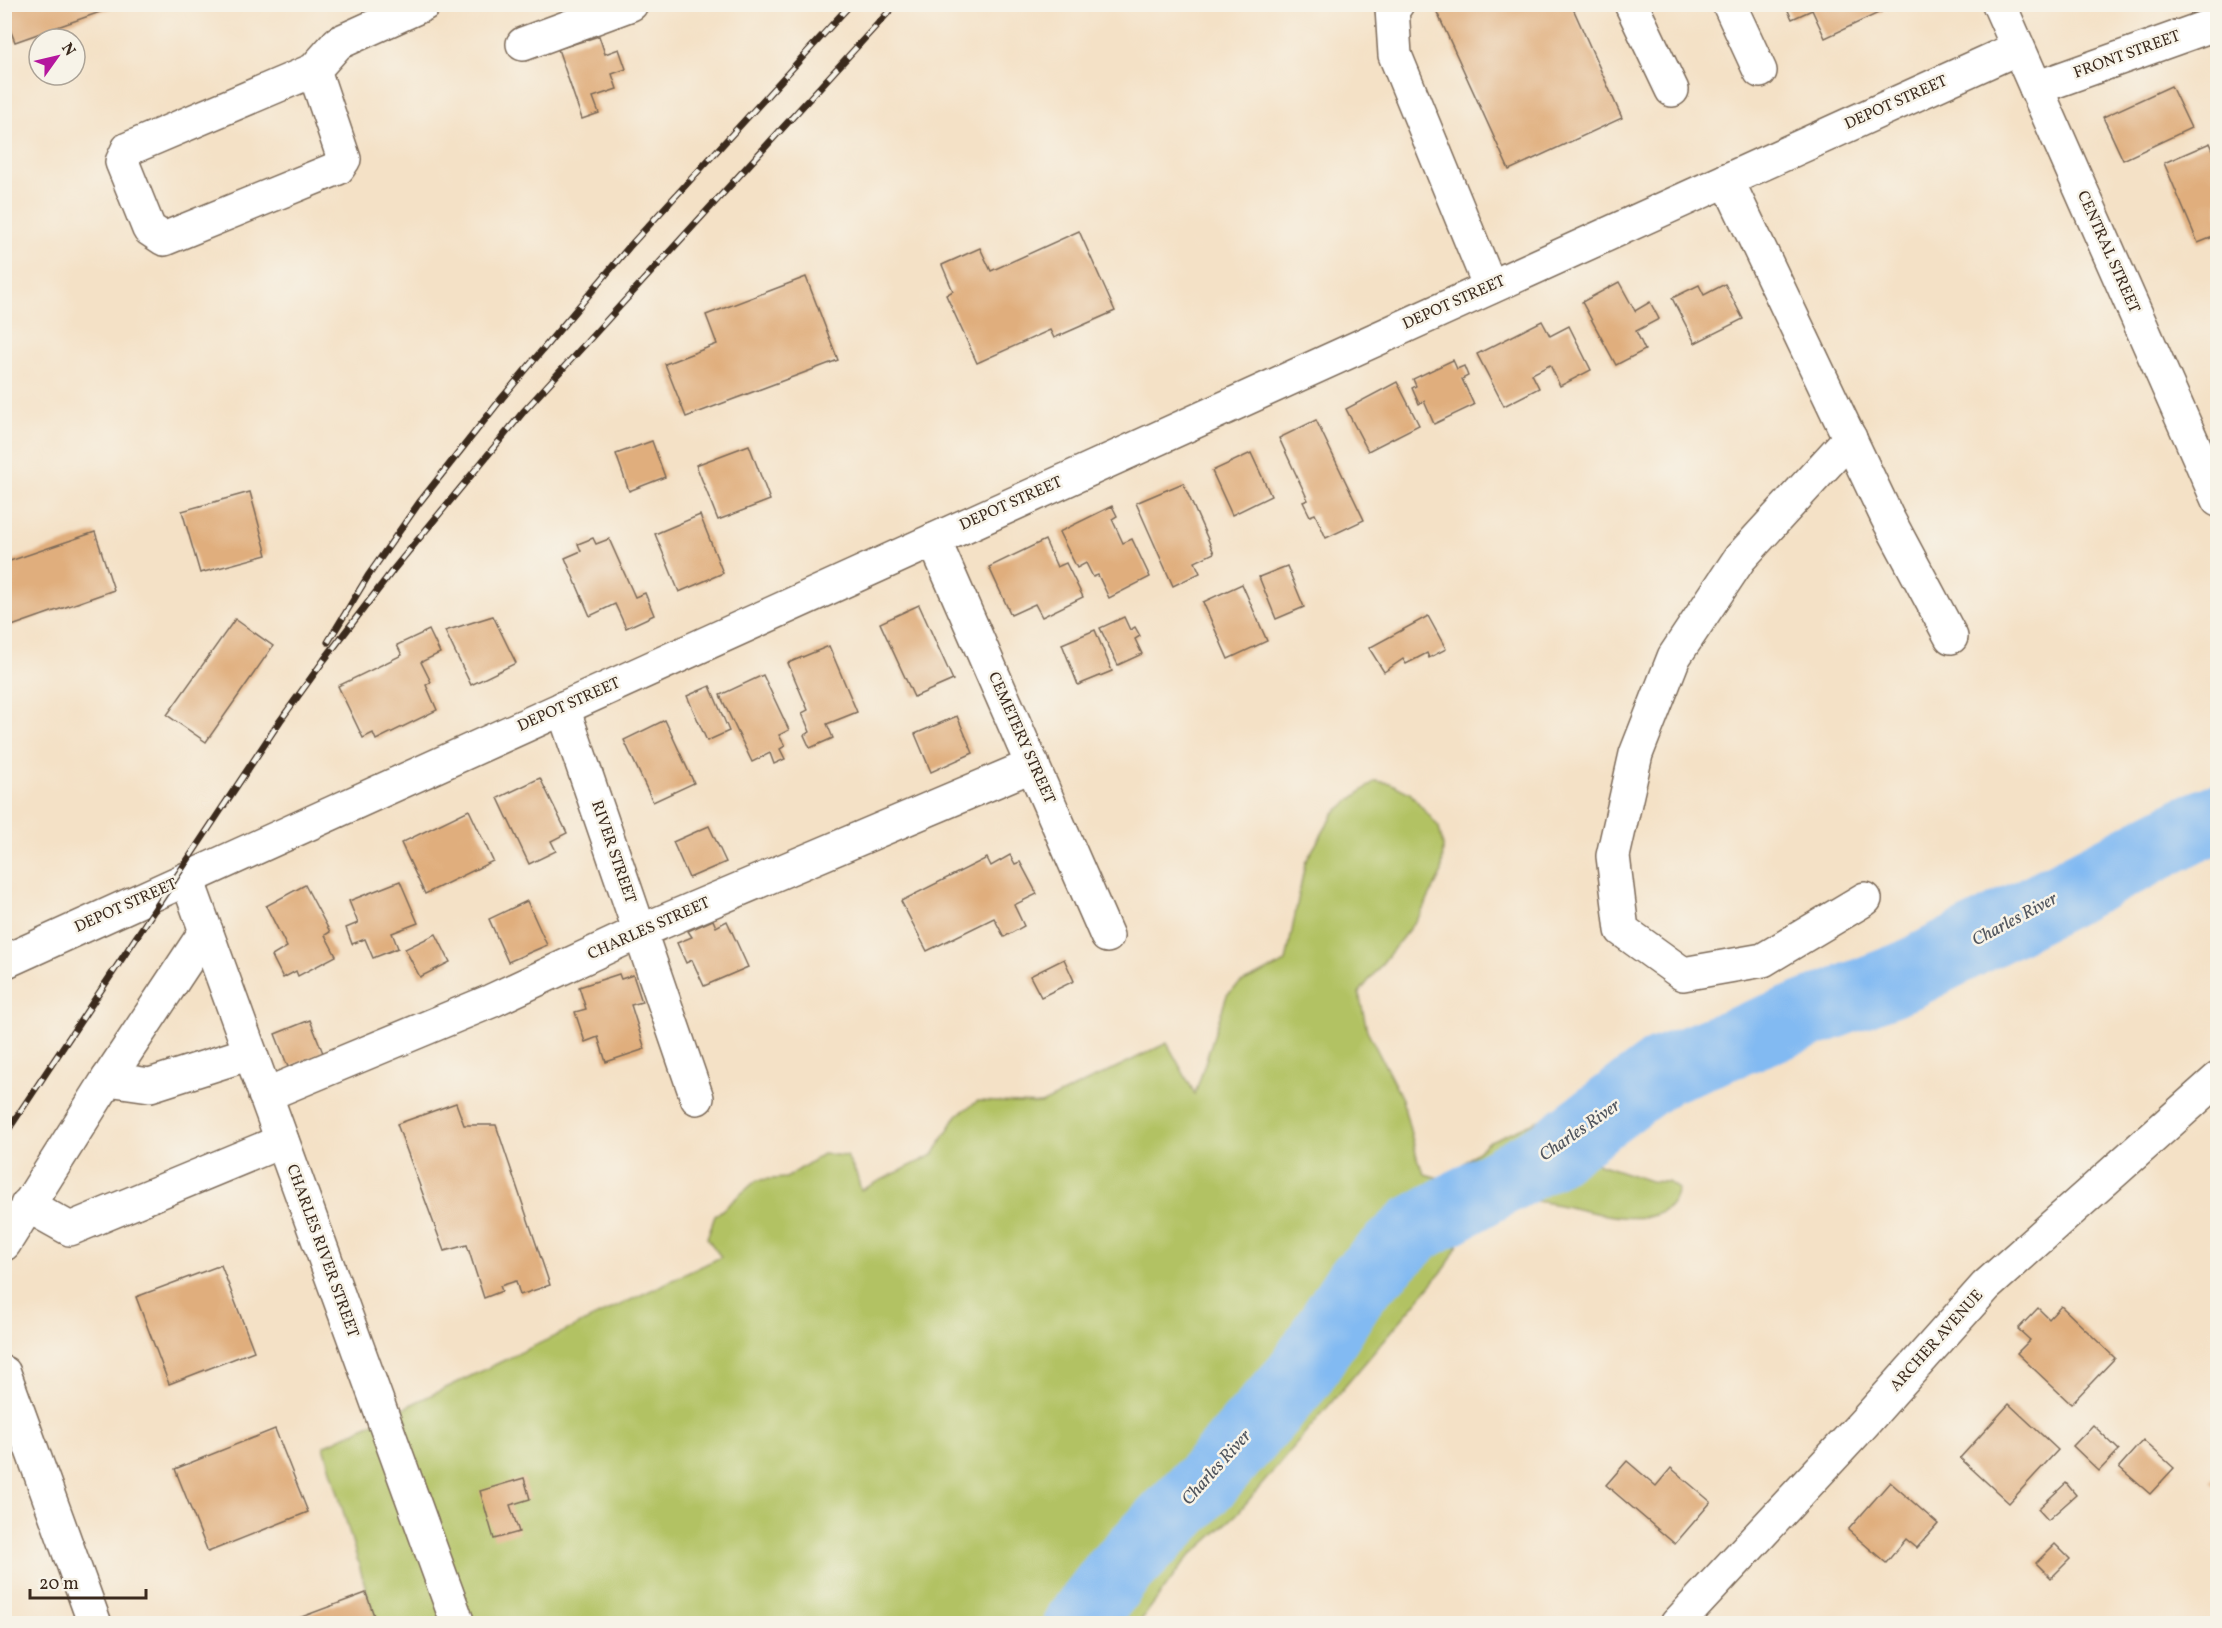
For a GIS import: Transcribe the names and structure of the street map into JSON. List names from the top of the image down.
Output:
{
  "streets": {
    "street": [
      "FRONT STREET",
      "DEPOT STREET",
      "CENTRAL STREET",
      "CEMETERY STREET",
      "RIVER STREET",
      "CHARLES STREET",
      "CHARLES RIVER STREET",
      "ARCHER AVENUE"
    ]
  },
  "crossings": [
    ["FRONT STREET", "CENTRAL STREET"],
    ["DEPOT STREET", "CENTRAL STREET"],
    ["DEPOT STREET", "CEMETERY STREET"],
    ["DEPOT STREET", "RIVER STREET"],
    ["DEPOT STREET", "CHARLES RIVER STREET"],
    ["CEMETERY STREET", "CHARLES STREET"],
    ["RIVER STREET", "CHARLES STREET"],
    ["CHARLES STREET", "CHARLES RIVER STREET"]
  ],
  "water": ["Charles River"],
  "scale_bar": "20 m",
  "north": "top right"
}
